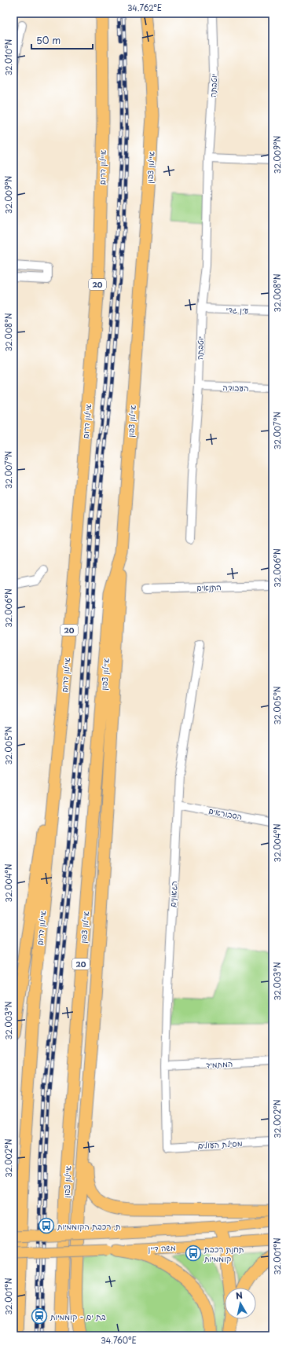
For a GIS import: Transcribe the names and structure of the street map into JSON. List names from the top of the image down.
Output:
{
  "streets": {
    "highway": ["איילון דרום", "איילון צפון", "20"],
    "main road": ["משה דיין"],
    "street": [
      "יוטבתה",
      "עין גדי",
      "העבודה",
      "התנאים",
      "הסבוראים",
      "הגאונים",
      "המתמיד",
      "מסילת העולים"
    ]
  },
  "crossings": [
    ["יוטבתה", "עין גדי"],
    ["יוטבתה", "העבודה"],
    ["הסבוראים", "הגאונים"],
    ["הגאונים", "המתמיד"],
    ["הגאונים", "מסילת העולים"]
  ],
  "places": {
    "bus stop": ["ת. רכבת הקוממיות", "תחנת רכבת קוממיות"],
    "station": ["בת ים - קוממיות"]
  },
  "scale_bar": "50 m",
  "north": "top",
  "coordinates": [
    "34.762°E",
    "32.010°N",
    "32.009°N",
    "32.008°N",
    "32.007°N",
    "32.006°N",
    "32.005°N",
    "32.004°N",
    "32.003°N",
    "32.002°N",
    "32.001°N",
    "34.760°E"
  ]
}
